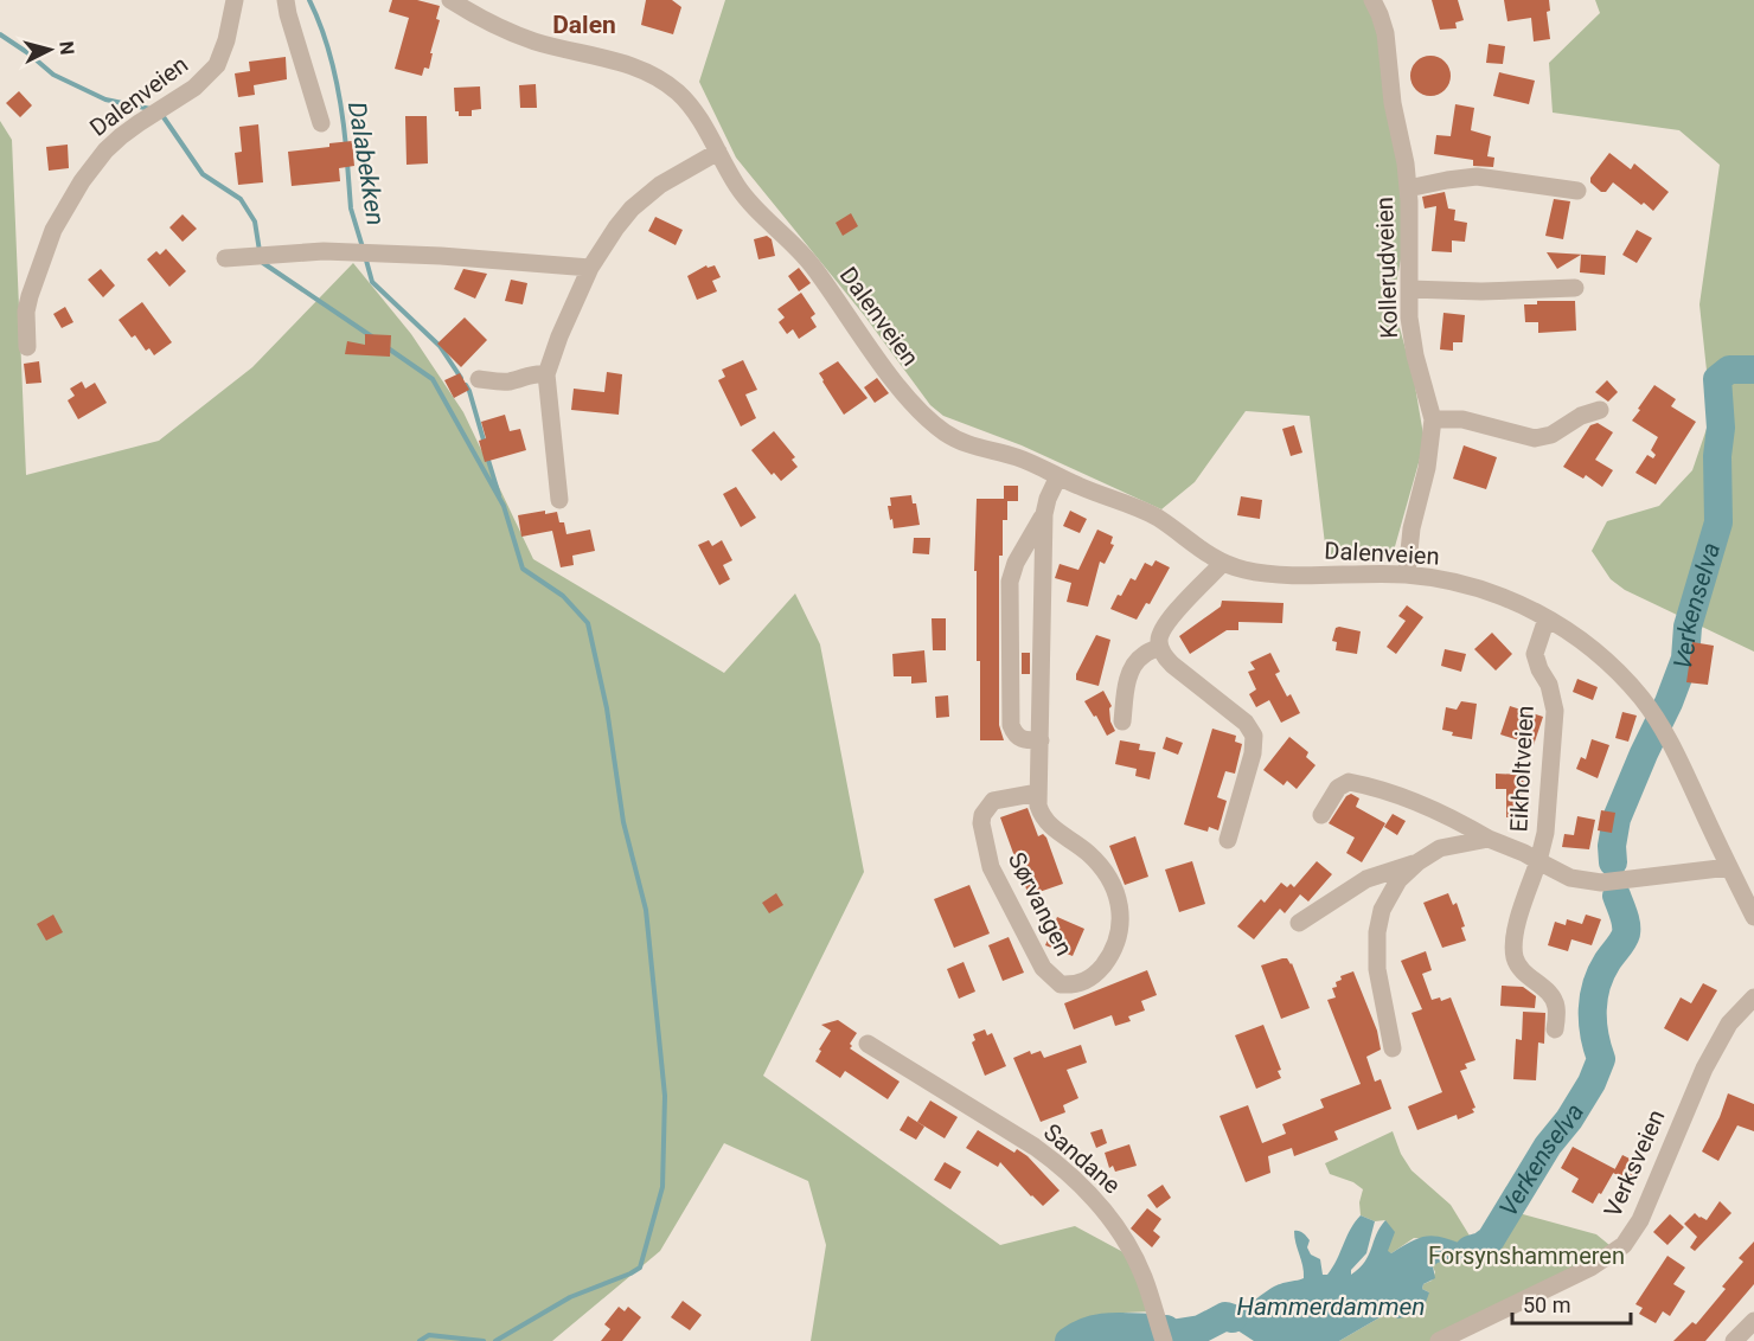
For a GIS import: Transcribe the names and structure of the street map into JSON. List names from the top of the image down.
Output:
{
  "streets": {
    "street": [
      "Dalenveien",
      "Kollerudveien",
      "Eikholtveien",
      "Sørvangen",
      "Sandane",
      "Verksveien"
    ]
  },
  "crossings": [
    ["Dalenveien", "Kollerudveien"],
    ["Dalenveien", "Eikholtveien"],
    ["Dalenveien", "Sørvangen"]
  ],
  "districts": ["Dalen"],
  "water": ["Dalabekken", "Verkenselva", "Hammerdammen"],
  "parks": ["Forsynshammeren"],
  "scale_bar": "50 m",
  "north": "right"
}
